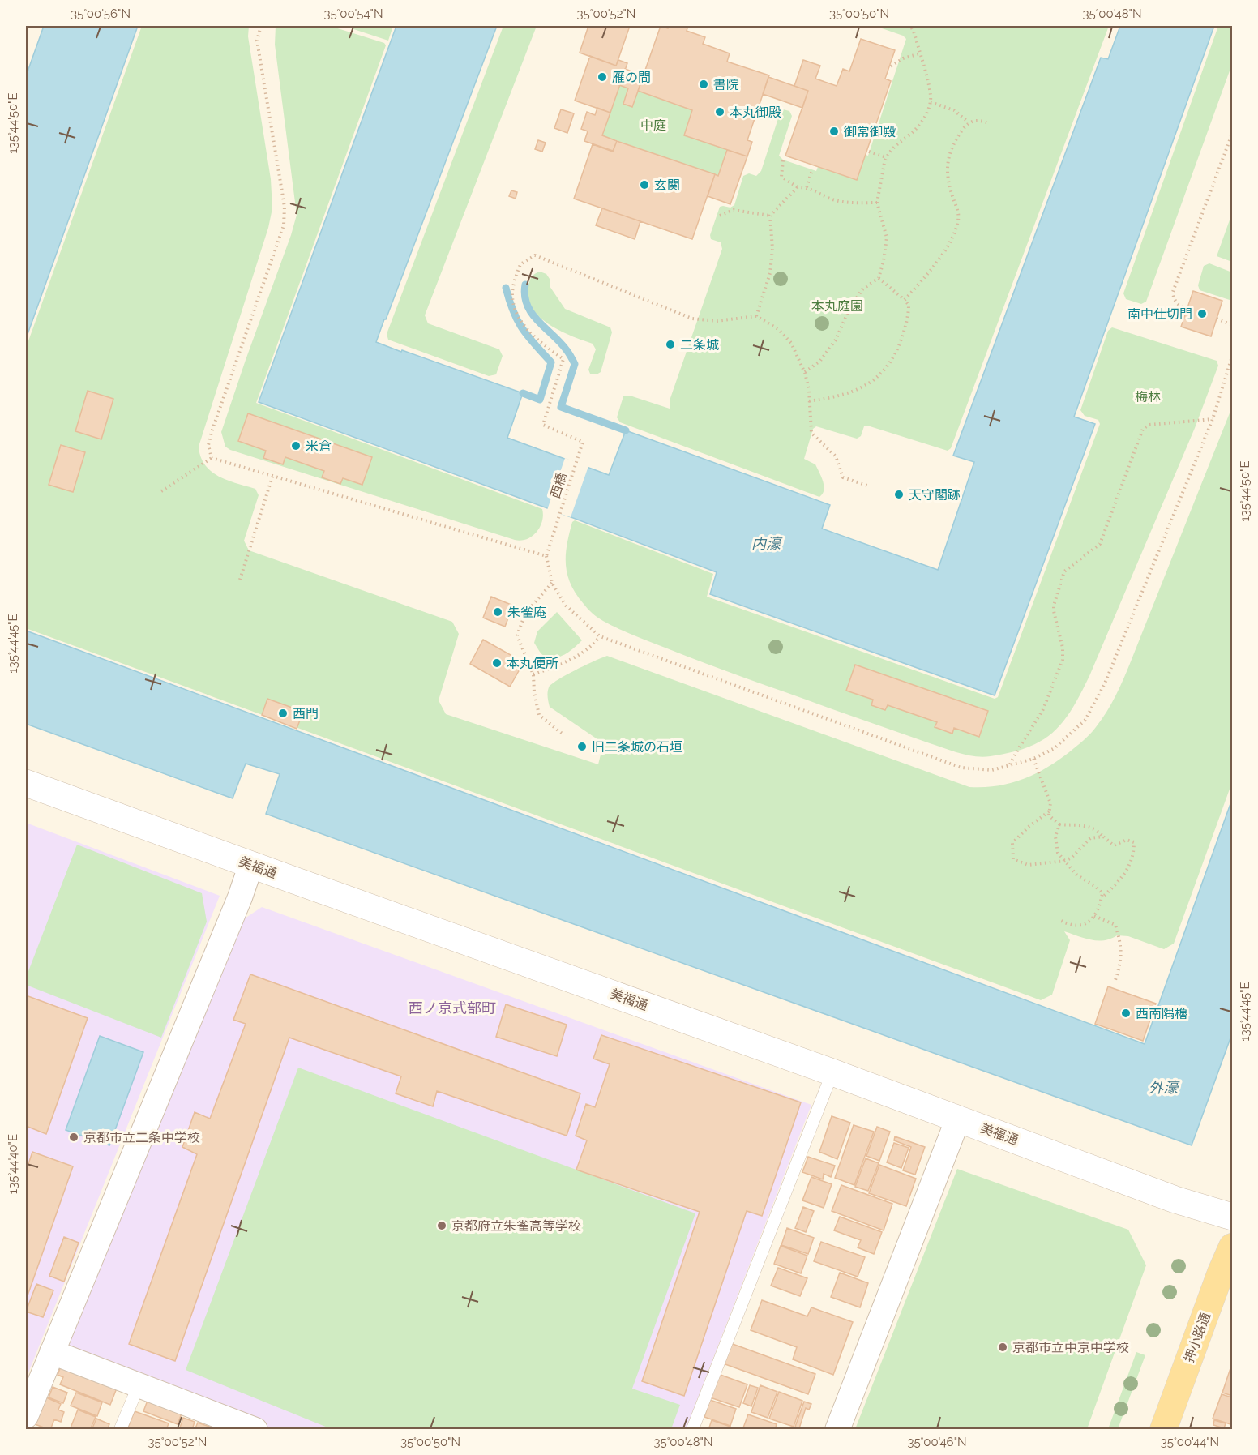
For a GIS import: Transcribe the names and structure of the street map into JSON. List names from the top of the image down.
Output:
{
  "streets": {
    "main road": ["押小路通"],
    "street": ["美福通"],
    "path": ["西橋"]
  },
  "districts": ["西ノ京式部町"],
  "water": ["内濠", "外濠"],
  "parks": ["中庭", "本丸庭園", "梅林"],
  "places": [
    "雁の間",
    "書院",
    "本丸御殿",
    "御常御殿",
    "玄関",
    "南中仕切門",
    "二条城",
    "米倉",
    "天守閣跡",
    "朱雀庵",
    "本丸便所",
    "西門",
    "旧二条城の石垣",
    "西南隅櫓",
    "京都市立二条中学校",
    "京都府立朱雀高等学校",
    "京都市立中京中学校"
  ],
  "coordinates": [
    "35°00'56\"N",
    "35°00'54\"N",
    "35°00'52\"N",
    "35°00'50\"N",
    "35°00'48\"N",
    "135°44'50\"E",
    "135°44'45\"E",
    "135°44'40\"E",
    "35°00'46\"N",
    "35°00'44\"N"
  ]
}
